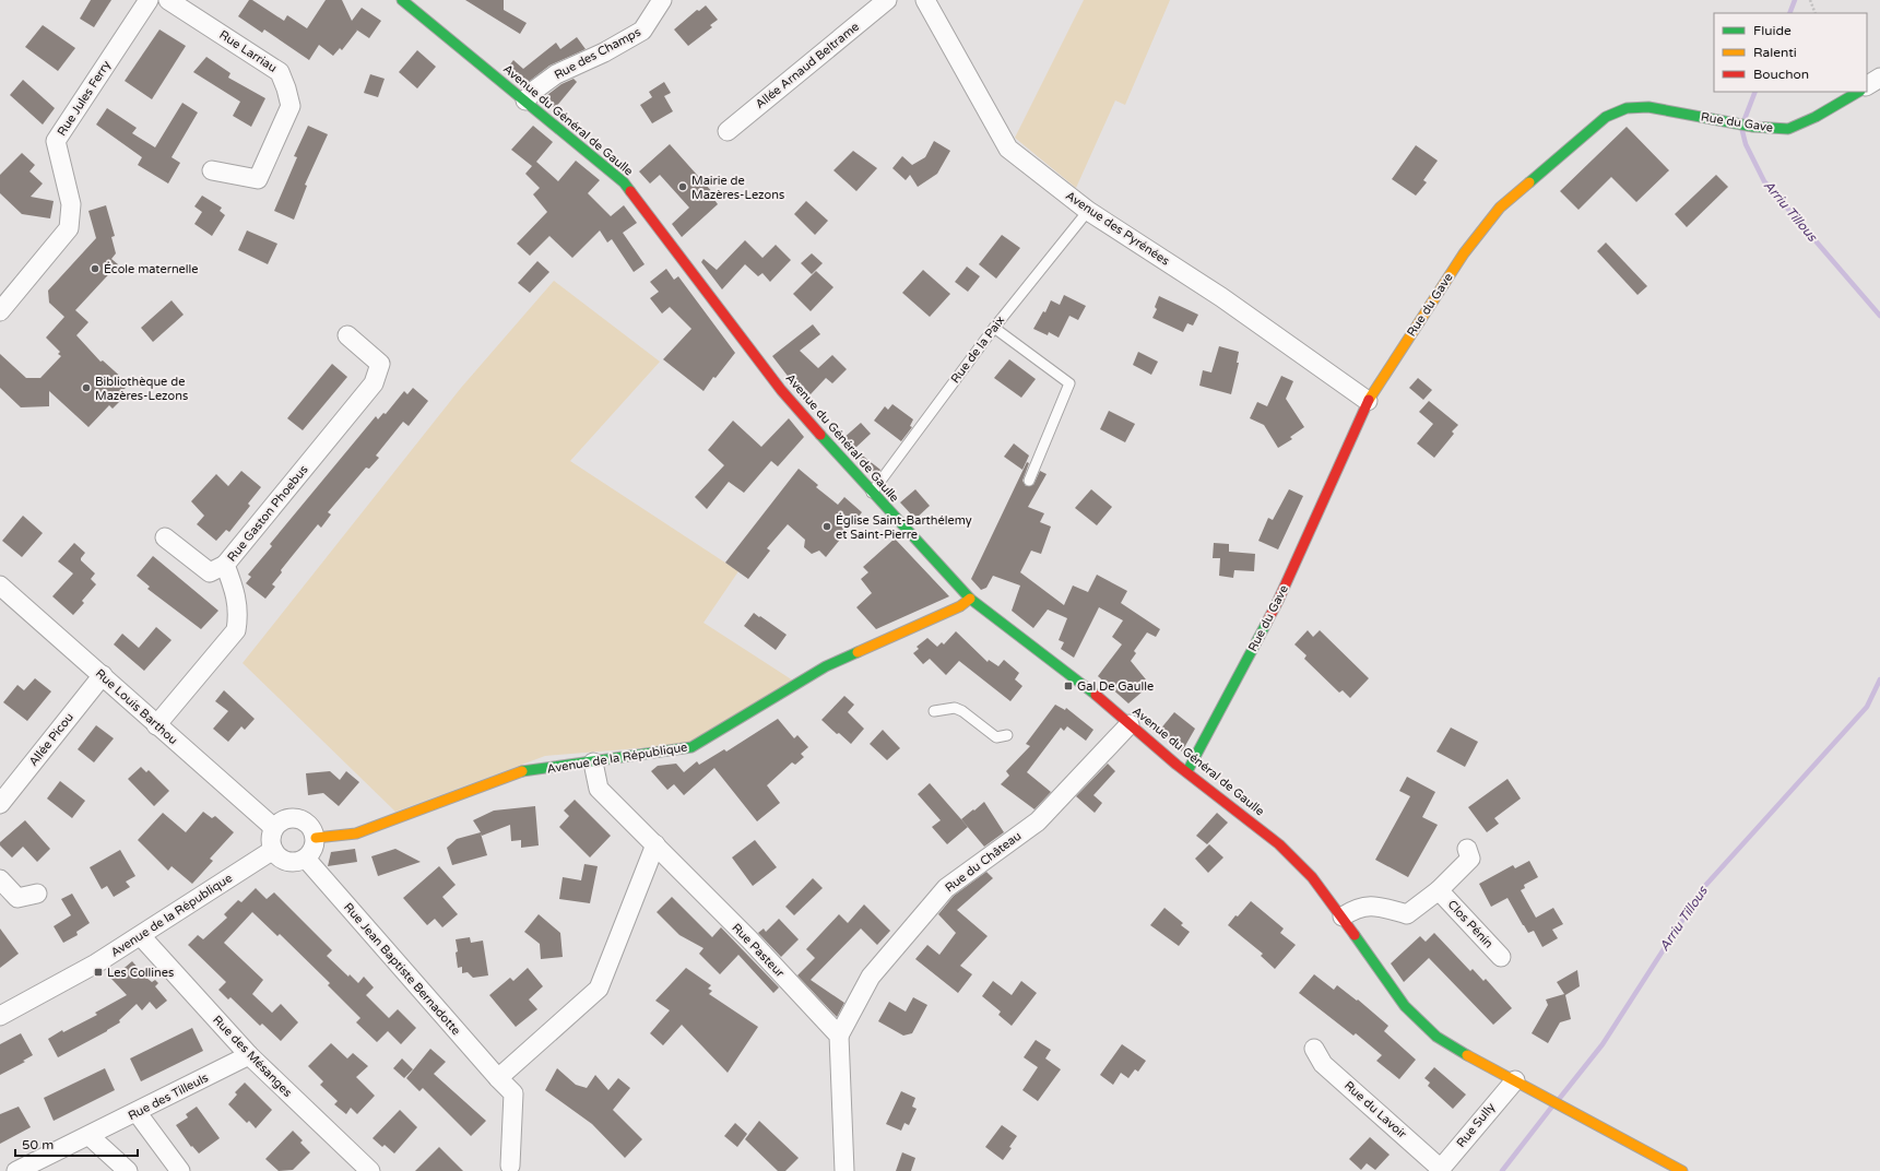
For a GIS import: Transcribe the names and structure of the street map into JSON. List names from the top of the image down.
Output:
{
  "streets": {
    "main road": ["Avenue du Général de Gaulle", "Rue du Gave", "Avenue de la République"],
    "street": [
      "Rue Larriau",
      "Rue des Champs",
      "Allée Arnaud Beltrame",
      "Rue Jules Ferry",
      "Avenue des Pyrénées",
      "Rue Gaston Phoebus",
      "Rue Louis Barthou",
      "Allée Picou",
      "Rue du Château",
      "Clos Pénin",
      "Rue Pasteur",
      "Rue Jean Baptiste Bernadotte",
      "Rue des Mésanges",
      "Rue des Tilleuls",
      "Rue du Lavoir",
      "Rue Sully"
    ],
    "lane": ["Rue de la Paix"]
  },
  "crossings": [
    ["Rue des Champs", "Avenue du Général de Gaulle"],
    ["Avenue du Général de Gaulle", "Rue du Gave"],
    ["Avenue du Général de Gaulle", "Rue de la Paix"],
    ["Avenue du Général de Gaulle", "Avenue de la République"],
    ["Avenue du Général de Gaulle", "Rue du Château"],
    ["Avenue du Général de Gaulle", "Clos Pénin"],
    ["Avenue du Général de Gaulle", "Rue Sully"],
    ["Rue du Gave", "Avenue des Pyrénées"],
    ["Avenue des Pyrénées", "Rue de la Paix"],
    ["Rue Gaston Phoebus", "Rue Louis Barthou"],
    ["Rue Louis Barthou", "Allée Picou"],
    ["Rue Louis Barthou", "Avenue de la République"],
    ["Rue Louis Barthou", "Rue Jean Baptiste Bernadotte"],
    ["Avenue de la République", "Rue Pasteur"],
    ["Avenue de la République", "Rue Jean Baptiste Bernadotte"],
    ["Avenue de la République", "Rue des Mésanges"],
    ["Rue du Château", "Rue Pasteur"],
    ["Rue des Mésanges", "Rue des Tilleuls"],
    ["Rue du Lavoir", "Rue Sully"]
  ],
  "water": ["Arriu Tillous"],
  "places": {
    "other": [
      "Mairie de Mazères-Lezons",
      "École maternelle",
      "Bibliothèque de Mazères-Lezons",
      "Église Saint-Barthélemy et Saint-Pierre"
    ],
    "transit": ["Gal De Gaulle", "Les Collines"]
  },
  "legend": ["Fluide", "Ralenti", "Bouchon"],
  "scale_bar": "50 m"
}
